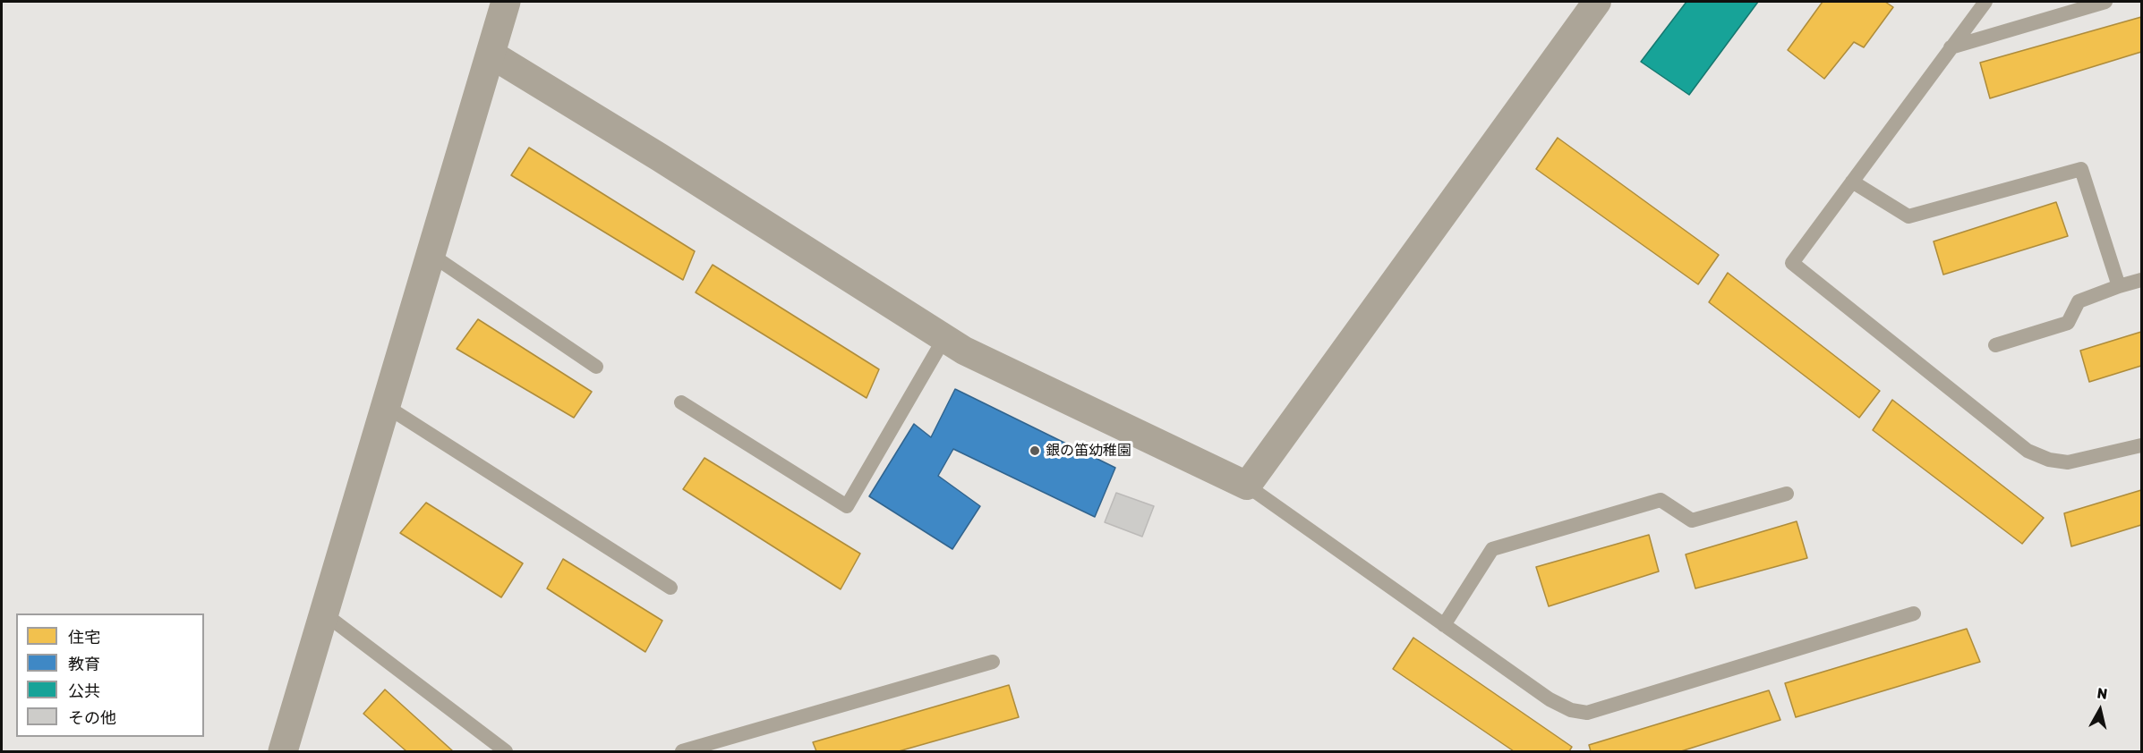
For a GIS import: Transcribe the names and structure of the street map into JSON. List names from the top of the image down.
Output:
{
  "places": ["銀の笛幼稚園"],
  "legend": [
    "住宅",
    "教育",
    "公共",
    "その他"
  ],
  "north": "top"
}
